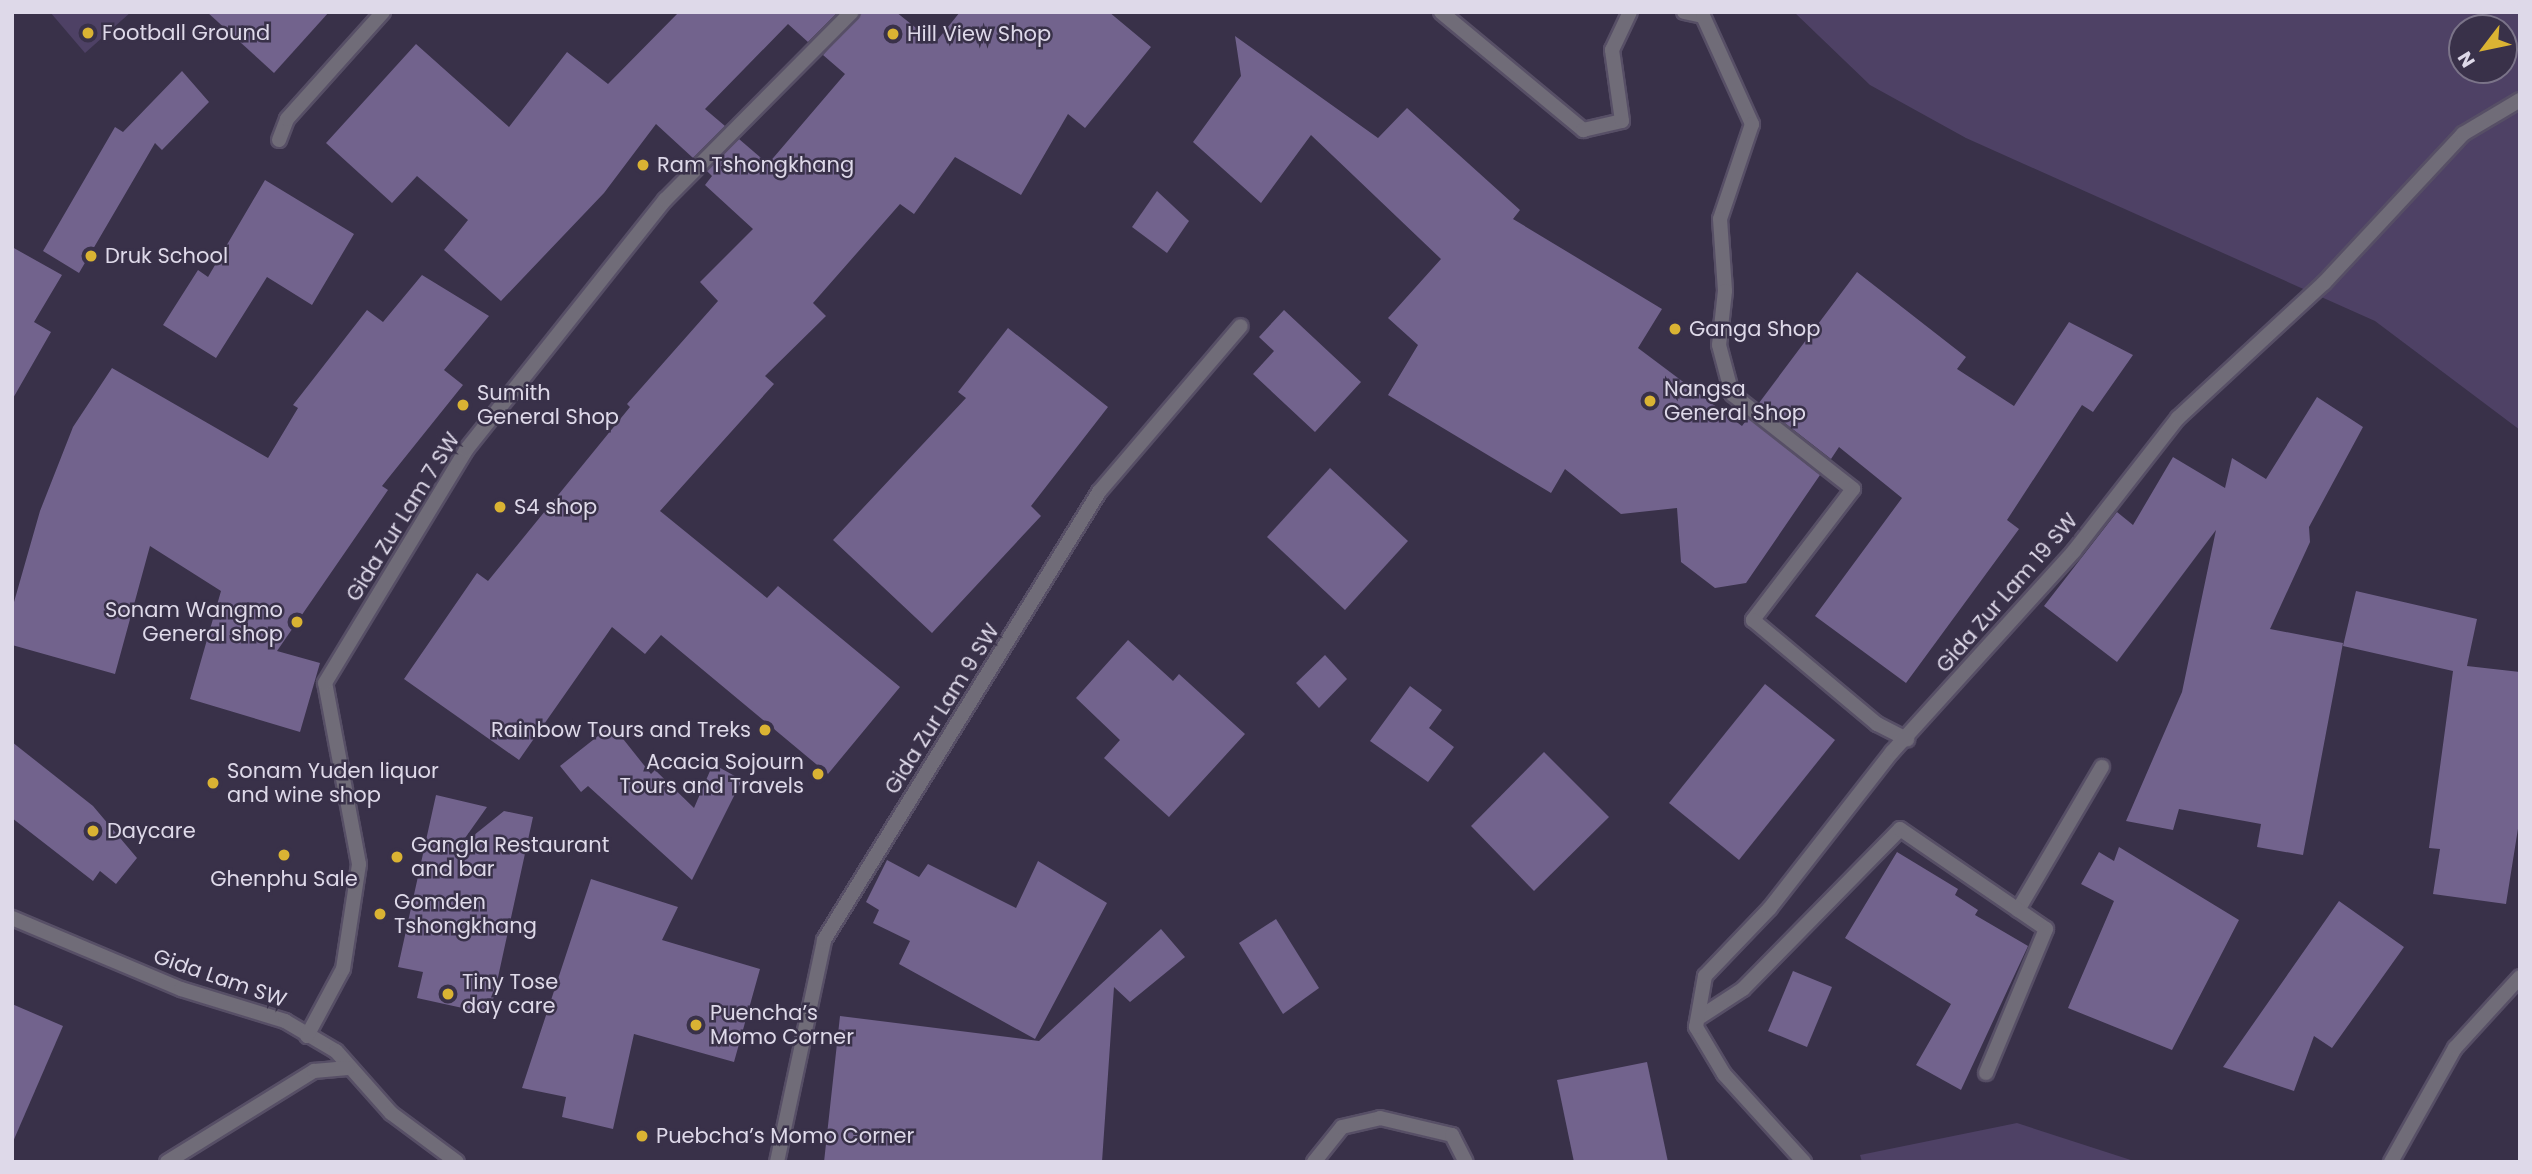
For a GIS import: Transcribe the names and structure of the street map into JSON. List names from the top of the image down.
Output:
{
  "streets": {
    "street": [
      "Gida Zur Lam 7 SW",
      "Gida Zur Lam 19 SW",
      "Gida Zur Lam 9 SW",
      "Gida Lam SW"
    ]
  },
  "crossings": [
    ["Gida Zur Lam 7 SW", "Gida Lam SW"]
  ],
  "places": [
    "Football Ground",
    "Hill View Shop",
    "Ram Tshongkhang",
    "Druk School",
    "Ganga Shop",
    "Nangsa General Shop",
    "Sumith General Shop",
    "S4 shop",
    "Sonam Wangmo General shop",
    "Rainbow Tours and Treks",
    "Acacia Sojourn Tours and Travels",
    "Sonam Yuden liquor and wine shop",
    "Daycare",
    "Ghenphu Sale",
    "Gangla Restaurant and bar",
    "Gomden Tshongkhang",
    "Tiny Tose day care",
    "Puencha’s Momo Corner",
    "Puebcha’s Momo Corner"
  ],
  "north": "bottom left"
}
